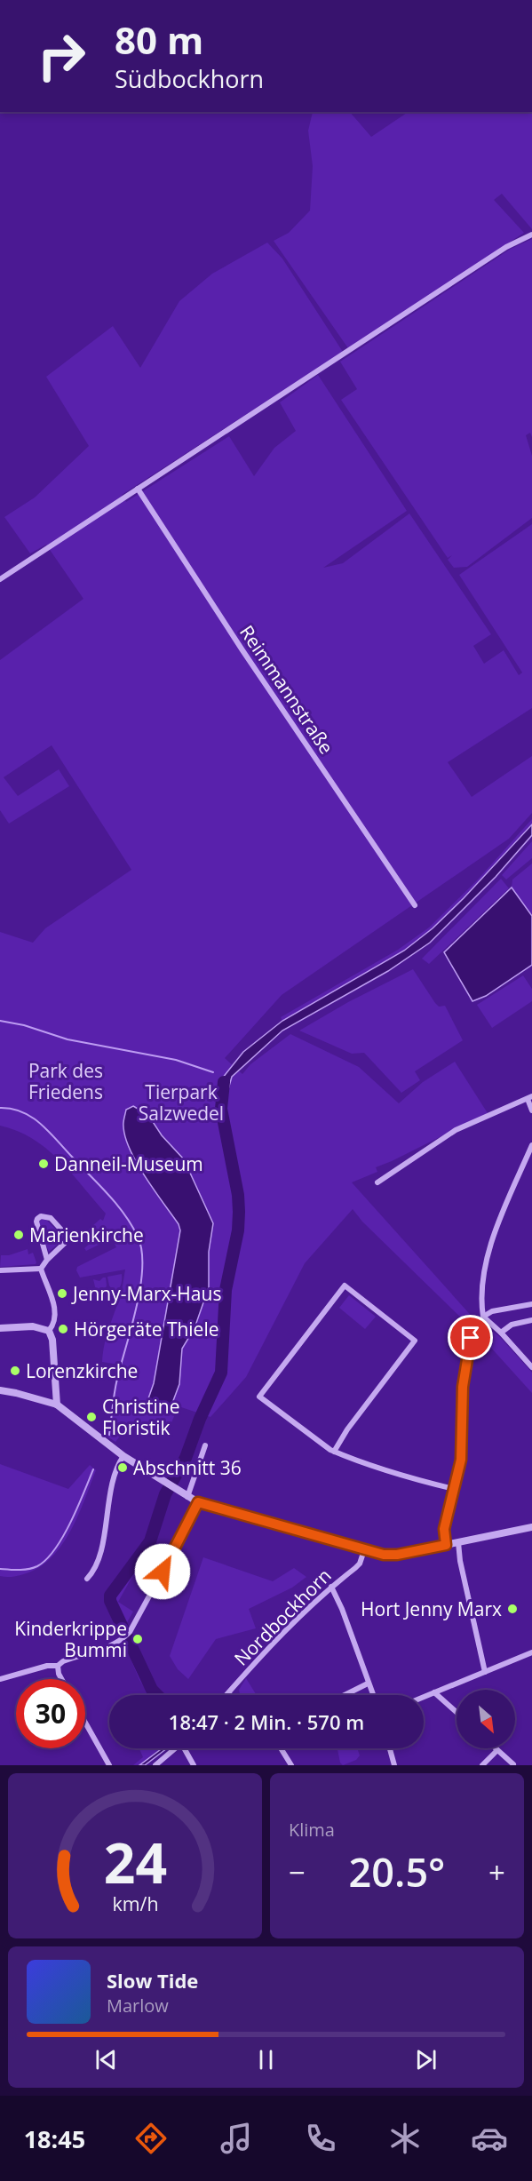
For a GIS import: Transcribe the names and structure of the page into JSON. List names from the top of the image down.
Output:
{
  "streets": {
    "street": ["Reimmannstraße", "Nordbockhorn"]
  },
  "parks": ["Park des Friedens", "Tierpark Salzwedel"],
  "places": [
    "Danneil-Museum",
    "Marienkirche",
    "Jenny-Marx-Haus",
    "Hörgeräte Thiele",
    "Lorenzkirche",
    "Christine Floristik",
    "Abschnitt 36",
    "Hort Jenny Marx",
    "Kinderkrippe Bummi"
  ],
  "north": "bottom right",
  "page": {
    "turn": ["80 m", "Südbockhorn"],
    "limit": "30",
    "trip": "18:47 · 2 Min. · 570 m",
    "tile": "Klima",
    "heat": ["−", "20.5°", "+"],
    "song": ["Slow Tide", "Marlow"],
    "tabs": "18:45",
    "gauge": ["24", "km/h"]
  }
}
